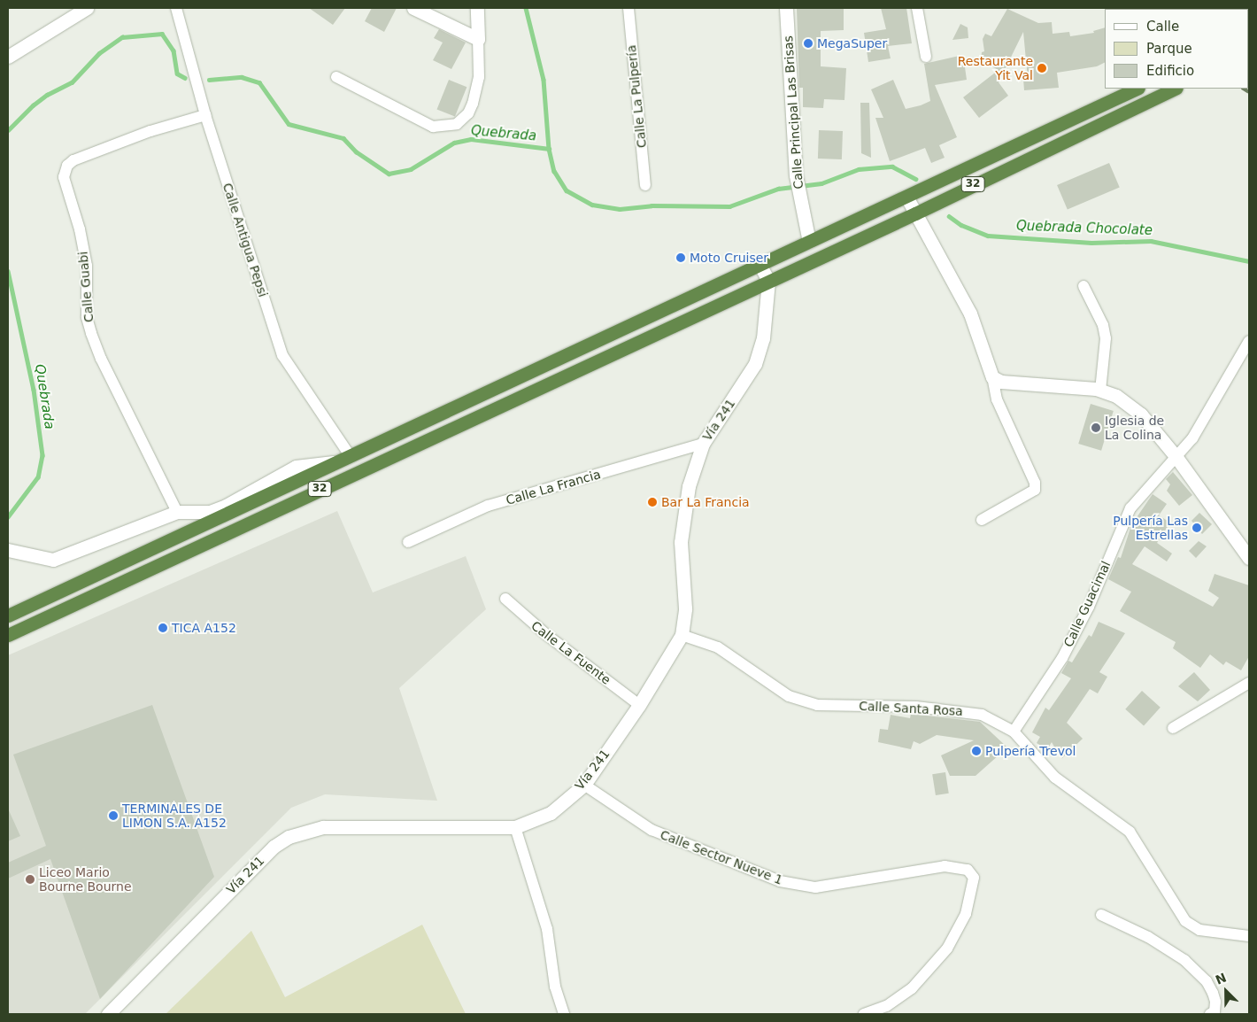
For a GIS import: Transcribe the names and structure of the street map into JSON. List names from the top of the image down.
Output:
{
  "streets": {
    "highway": ["32"],
    "street": [
      "Calle La Pulpería",
      "Calle Principal Las Brisas",
      "Calle Antigua Pepsi",
      "Calle Guabi",
      "Vía 241",
      "Calle La Francia",
      "Calle Guacimal",
      "Calle La Fuente",
      "Calle Santa Rosa",
      "Calle Sector Nueve 1"
    ]
  },
  "crossings": [
    ["Calle Principal Las Brisas", "32"],
    ["32", "Calle Antigua Pepsi"],
    ["32", "Vía 241"],
    ["Calle Antigua Pepsi", "Calle Guabi"],
    ["Vía 241", "Calle La Francia"],
    ["Vía 241", "Calle La Fuente"],
    ["Vía 241", "Calle Santa Rosa"],
    ["Vía 241", "Calle Sector Nueve 1"],
    ["Calle Guacimal", "Calle Santa Rosa"]
  ],
  "water": ["Quebrada", "Quebrada Chocolate"],
  "places": [
    "MegaSuper",
    "Restaurante Yit Val",
    "Moto Cruiser",
    "Iglesia de La Colina",
    "Bar La Francia",
    "Pulpería Las Estrellas",
    "TICA A152",
    "Pulpería Trevol",
    "TERMINALES DE LIMON S.A. A152",
    "Liceo Mario Bourne Bourne"
  ],
  "legend": ["Calle", "Parque", "Edificio"],
  "north": "top left"
}
